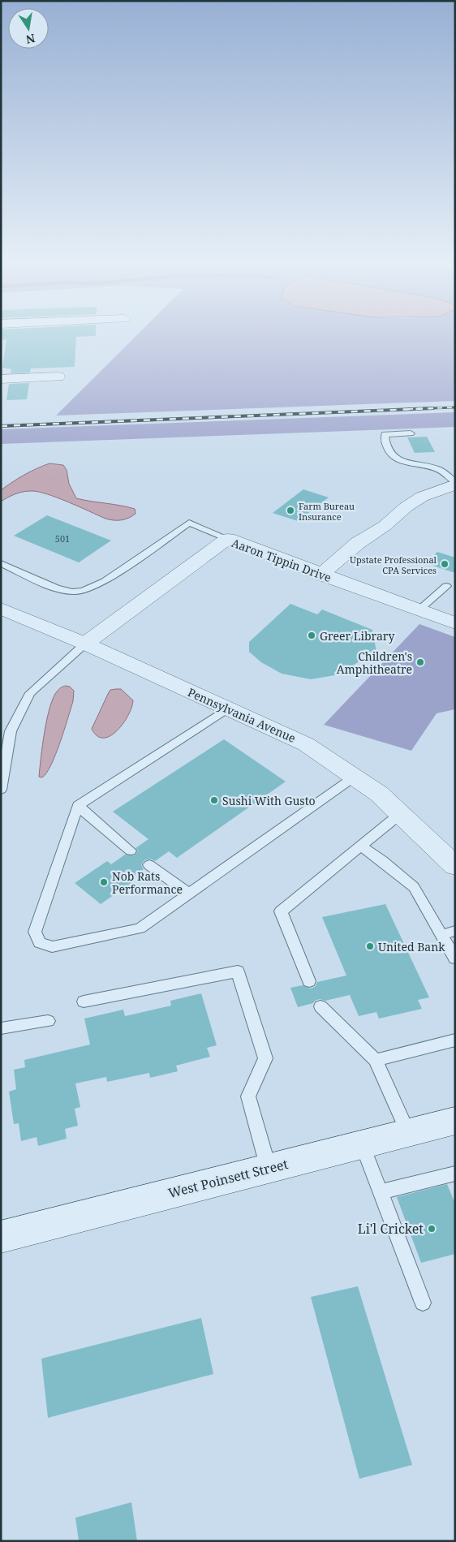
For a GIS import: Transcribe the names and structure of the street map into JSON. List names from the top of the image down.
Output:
{
  "streets": {
    "street": ["Aaron Tippin Drive", "Pennsylvania Avenue", "West Poinsett Street"]
  },
  "crossings": [
    ["Aaron Tippin Drive", "Pennsylvania Avenue"]
  ],
  "places": [
    "Farm Bureau Insurance",
    "Upstate Professional CPA Services",
    "Greer Library",
    "Children's Amphitheatre",
    "Sushi With Gusto",
    "Nob Rats Performance",
    "United Bank",
    "Li'l Cricket"
  ],
  "house_numbers": ["501"],
  "north": "bottom"
}
